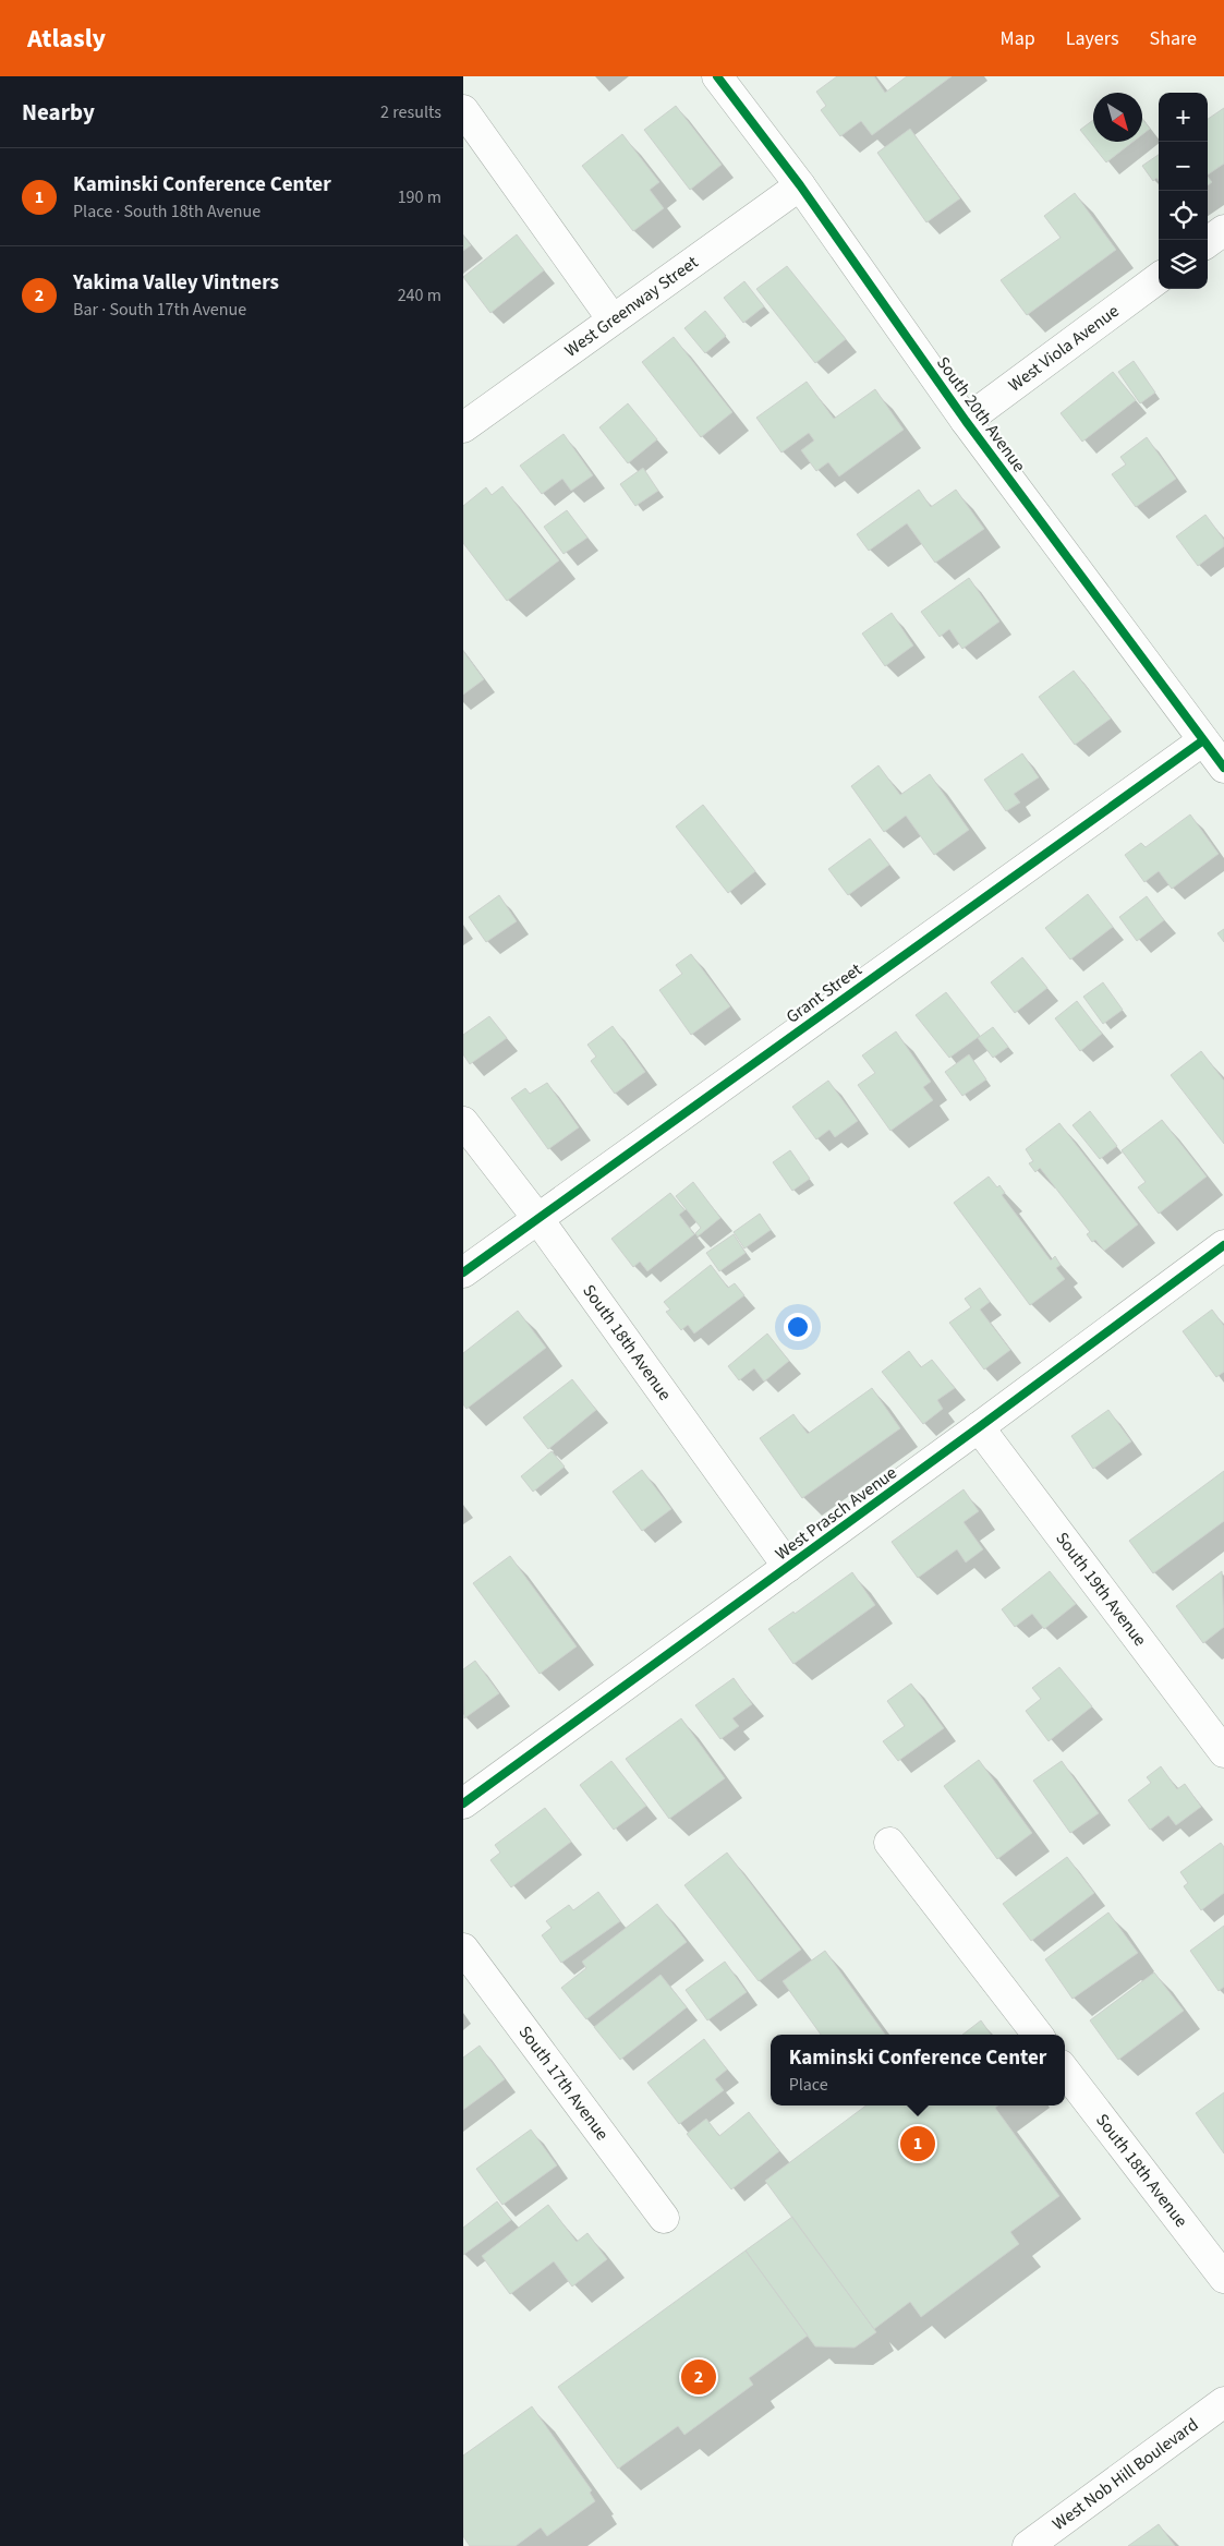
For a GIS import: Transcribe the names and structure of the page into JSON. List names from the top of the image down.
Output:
{
  "streets": {
    "street": [
      "West Greenway Street",
      "West Viola Avenue",
      "South 20th Avenue",
      "Grant Street",
      "South 18th Avenue",
      "West Prasch Avenue",
      "South 19th Avenue",
      "South 17th Avenue",
      "West Nob Hill Boulevard"
    ]
  },
  "crossings": [
    ["West Greenway Street", "South 20th Avenue"],
    ["West Viola Avenue", "South 20th Avenue"],
    ["South 20th Avenue", "Grant Street"],
    ["Grant Street", "South 18th Avenue"],
    ["South 18th Avenue", "West Prasch Avenue"],
    ["West Prasch Avenue", "South 19th Avenue"]
  ],
  "north": "bottom right",
  "page": {
    "header": "Atlasly",
    "nav": ["Map", "Layers", "Share"],
    "heading": ["Nearby", "2 results"],
    "map_buttons": ["+", "−"],
    "list": [
      {
        "mark": "1",
        "name": "Kaminski Conference Center",
        "note": "Place · South 18th Avenue",
        "value": "190 m"
      },
      {
        "mark": "2",
        "name": "Yakima Valley Vintners",
        "note": "Bar · South 17th Avenue",
        "value": "240 m"
      }
    ],
    "popup": ["Kaminski Conference Center", "Place"],
    "pins": ["1", "2"]
  }
}
